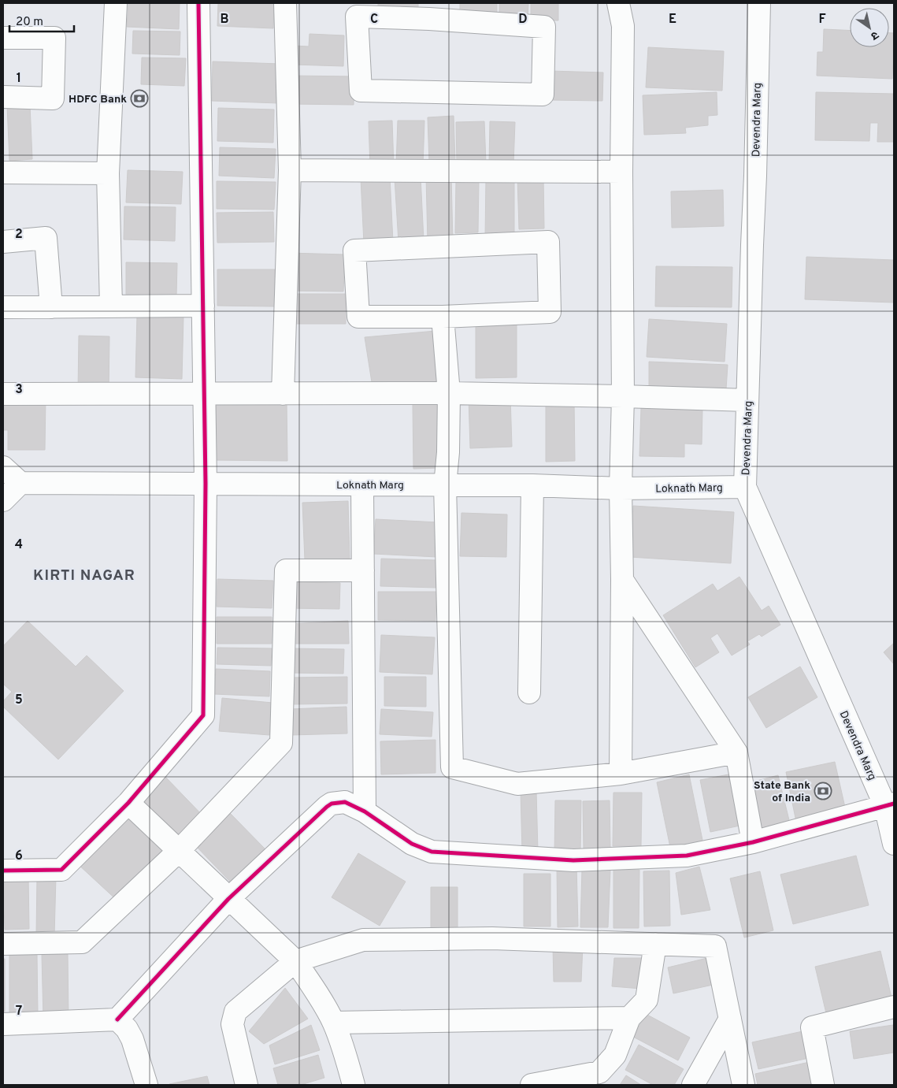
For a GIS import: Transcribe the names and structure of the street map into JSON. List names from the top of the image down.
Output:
{
  "streets": {
    "street": ["Devendra Marg", "Loknath Marg"]
  },
  "crossings": [
    ["Devendra Marg", "Loknath Marg"]
  ],
  "districts": ["KIRTI NAGAR"],
  "places": {
    "bank": ["HDFC Bank", "State Bank of India"]
  },
  "scale_bar": "20 m",
  "north": "bottom right",
  "grid": {
    "columns": [
      "B",
      "C",
      "D",
      "E",
      "F"
    ],
    "rows": [
      "1",
      "2",
      "3",
      "4",
      "5",
      "6",
      "7"
    ]
  }
}
